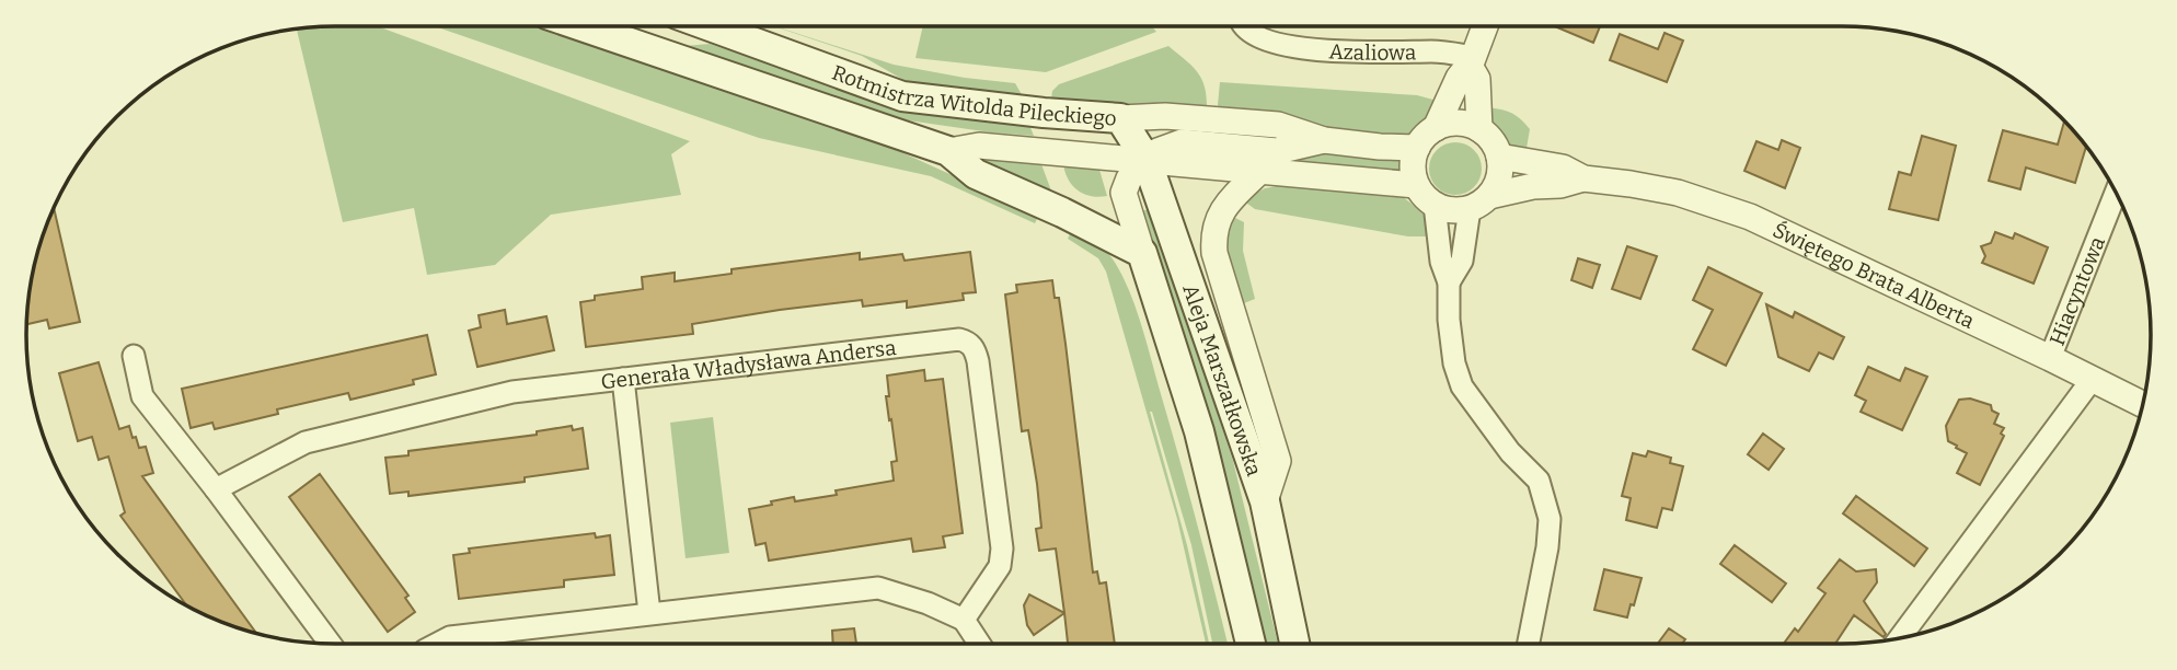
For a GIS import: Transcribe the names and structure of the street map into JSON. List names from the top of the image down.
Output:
{
  "streets": {
    "main road": ["Rotmistrza Witolda Pileckiego", "Aleja Marszałkowska"],
    "street": [
      "Azaliowa",
      "Świętego Brata Alberta",
      "Hiacyntowa",
      "Generała Władysława Andersa"
    ]
  },
  "crossings": [
    ["Rotmistrza Witolda Pileckiego", "Świętego Brata Alberta"],
    ["Rotmistrza Witolda Pileckiego", "Aleja Marszałkowska"],
    ["Świętego Brata Alberta", "Hiacyntowa"]
  ]
}
